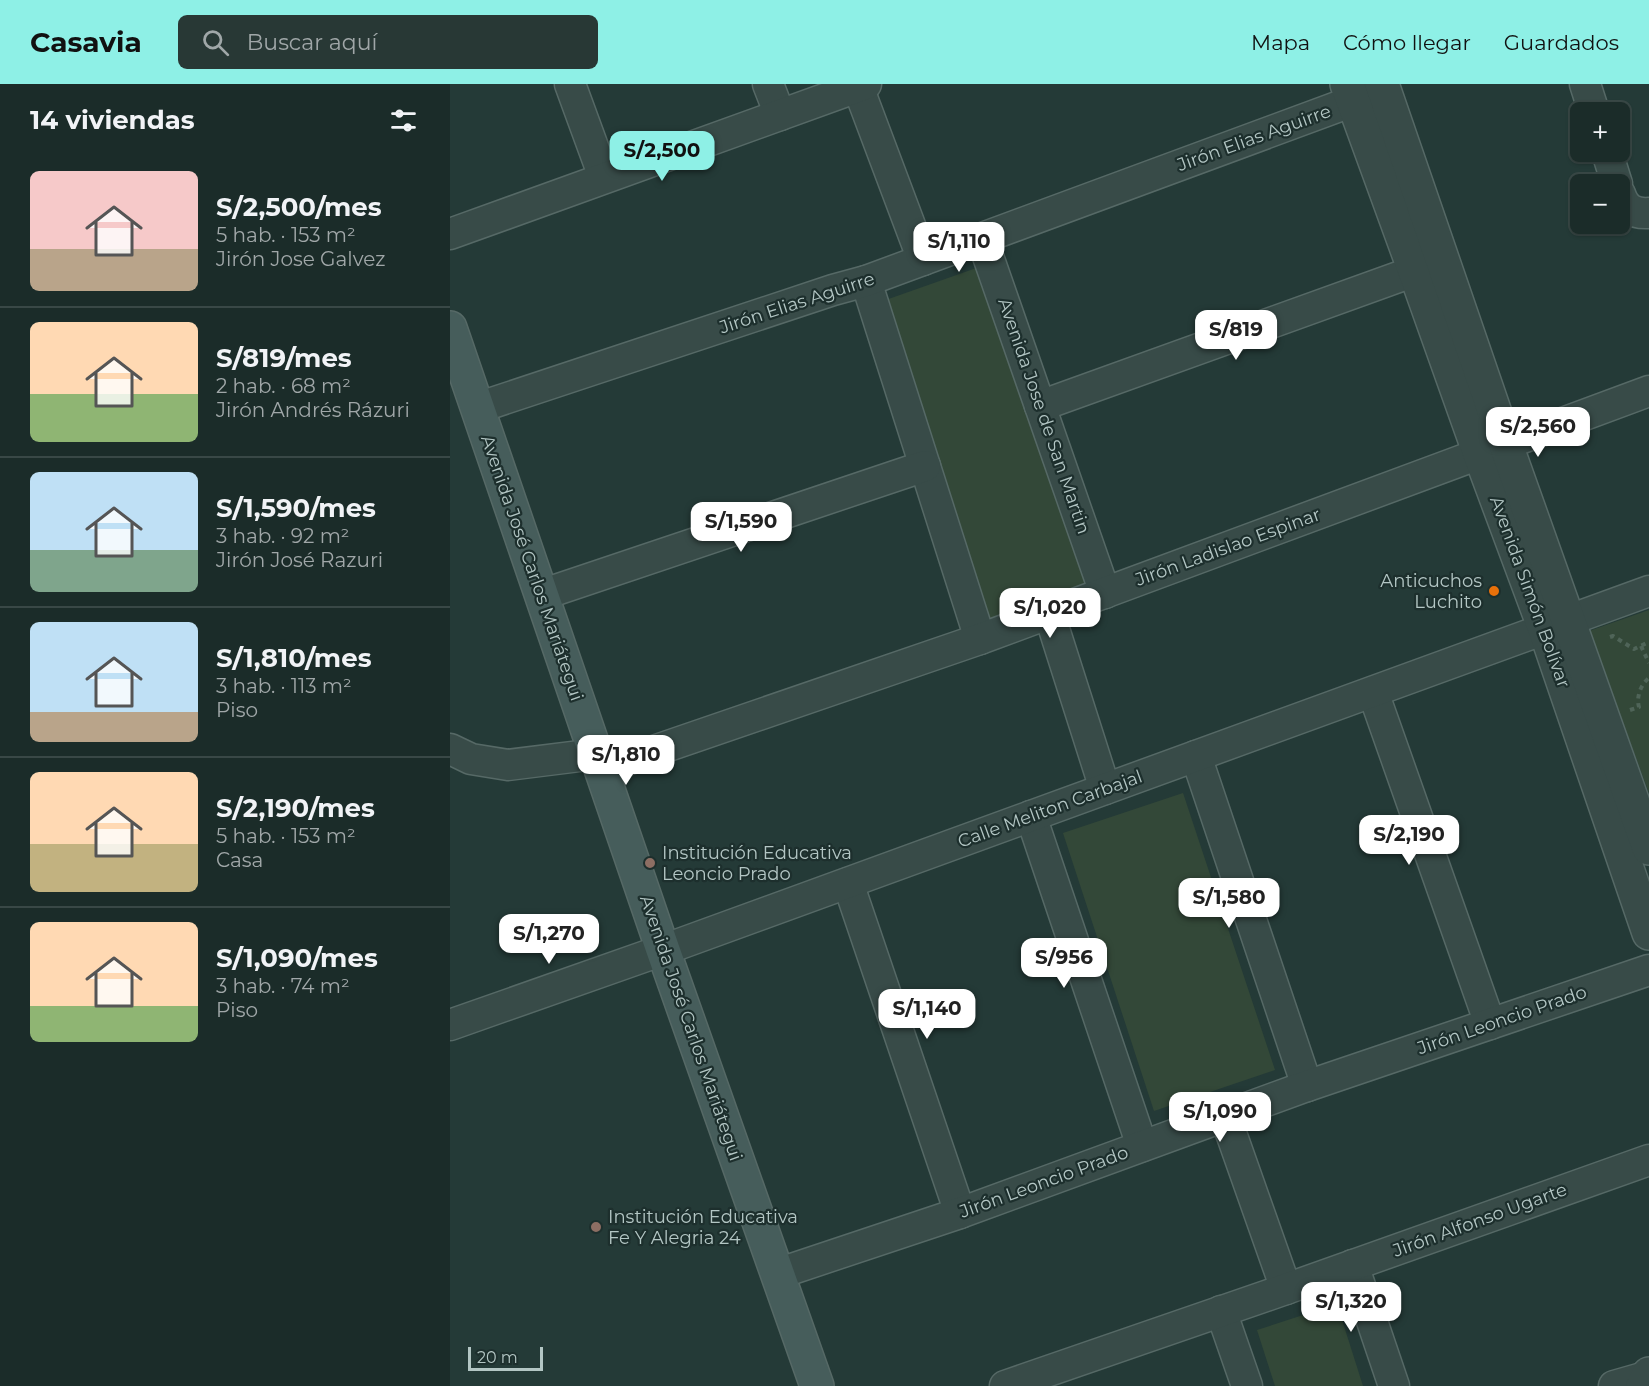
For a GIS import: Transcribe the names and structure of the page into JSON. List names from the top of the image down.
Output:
{
  "streets": {
    "main road": ["Avenida José Carlos Mariátegui"],
    "street": [
      "Jirón Elias Aguirre",
      "Avenida Jose de San Martin",
      "Jirón Ladislao Espinar",
      "Avenida Simón Bolívar",
      "Calle Meliton Carbajal",
      "Jirón Leoncio Prado",
      "Jirón Alfonso Ugarte"
    ]
  },
  "crossings": [
    ["Jirón Elias Aguirre", "Avenida Jose de San Martin"],
    ["Jirón Elias Aguirre", "Avenida José Carlos Mariátegui"],
    ["Jirón Elias Aguirre", "Avenida Simón Bolívar"],
    ["Avenida Jose de San Martin", "Jirón Ladislao Espinar"],
    ["Jirón Ladislao Espinar", "Avenida José Carlos Mariátegui"],
    ["Jirón Ladislao Espinar", "Avenida Simón Bolívar"],
    ["Avenida José Carlos Mariátegui", "Calle Meliton Carbajal"],
    ["Avenida José Carlos Mariátegui", "Jirón Leoncio Prado"],
    ["Avenida Simón Bolívar", "Calle Meliton Carbajal"]
  ],
  "places": ["Anticuchos Luchito", "Institución Educativa Leoncio Prado", "Institución Educativa Fe Y Alegria 24"],
  "scale_bar": "20 m",
  "page": {
    "header": "Casavia",
    "search": "Buscar aquí",
    "nav": ["Mapa", "Cómo llegar", "Guardados"],
    "heading": "14 viviendas",
    "map_buttons": ["+", "−"],
    "price": [
      "S/2,500",
      "S/1,110",
      "S/819",
      "S/2,560",
      "S/1,590",
      "S/1,020",
      "S/1,810",
      "S/2,190",
      "S/1,580",
      "S/1,270",
      "S/956",
      "S/1,140",
      "S/1,090",
      "S/1,320"
    ],
    "list": [
      {
        "name": "S/2,500/mes",
        "note": "5 hab. · 153 m² · Jirón Jose Galvez"
      },
      {
        "name": "S/819/mes",
        "note": "2 hab. · 68 m² · Jirón Andrés Rázuri"
      },
      {
        "name": "S/1,590/mes",
        "note": "3 hab. · 92 m² · Jirón José Razuri"
      },
      {
        "name": "S/1,810/mes",
        "note": "3 hab. · 113 m² · Piso"
      },
      {
        "name": "S/2,190/mes",
        "note": "5 hab. · 153 m² · Casa"
      },
      {
        "name": "S/1,090/mes",
        "note": "3 hab. · 74 m² · Piso"
      }
    ],
    "scale": "20 m"
  }
}
